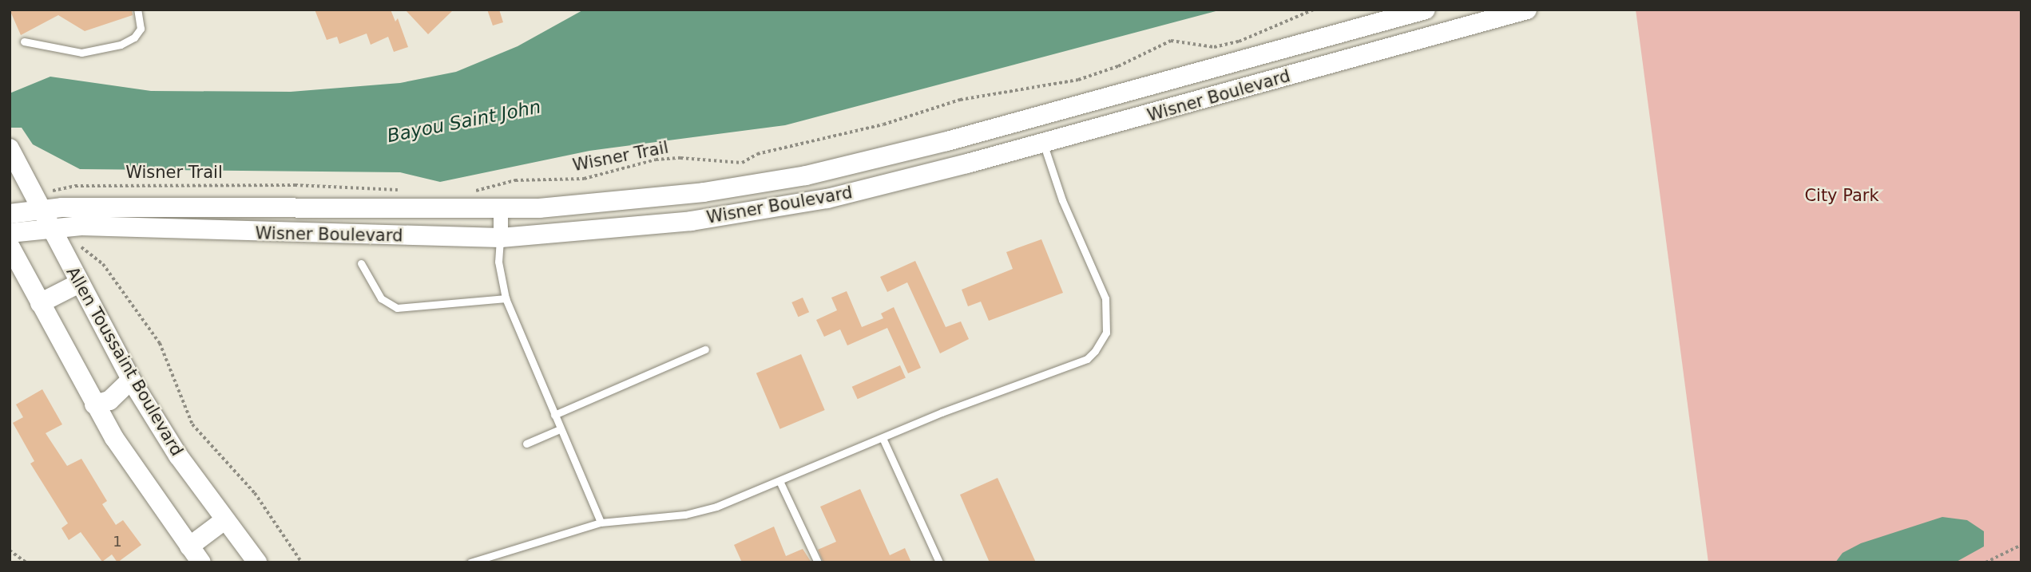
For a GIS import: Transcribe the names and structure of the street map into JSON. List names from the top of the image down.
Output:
{
  "streets": {
    "street": ["Wisner Boulevard", "Allen Toussaint Boulevard"],
    "path": ["Wisner Trail"]
  },
  "crossings": [
    ["Wisner Boulevard", "Wisner Trail"],
    ["Wisner Boulevard", "Allen Toussaint Boulevard"],
    ["Wisner Trail", "Allen Toussaint Boulevard"]
  ],
  "water": ["Bayou Saint John"],
  "parks": ["City Park"],
  "house_numbers": ["1"]
}
